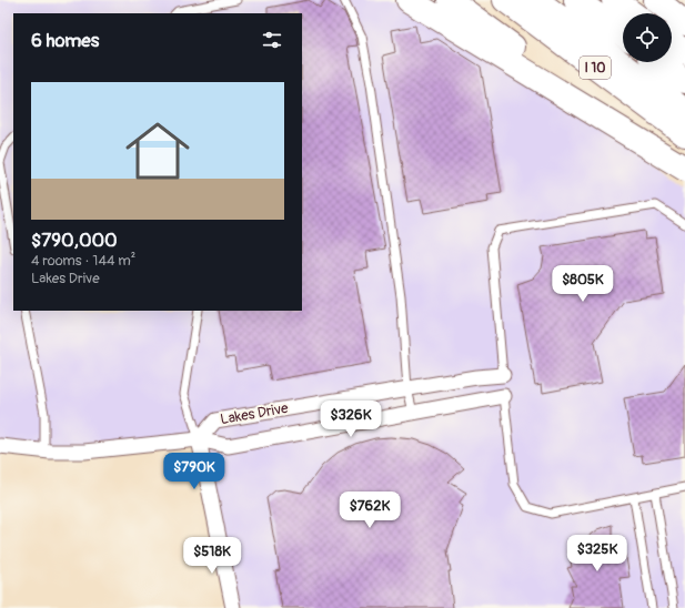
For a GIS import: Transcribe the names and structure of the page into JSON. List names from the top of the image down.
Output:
{
  "streets": {
    "highway": ["I 10"],
    "street": ["Lakes Drive"]
  },
  "page": {
    "heading": "6 homes",
    "list": [
      {
        "name": "$790,000",
        "note": "4 rooms · 144 m² · Lakes Drive"
      }
    ],
    "price": [
      "$805K",
      "$326K",
      "$790K",
      "$762K",
      "$325K",
      "$518K"
    ]
  }
}
